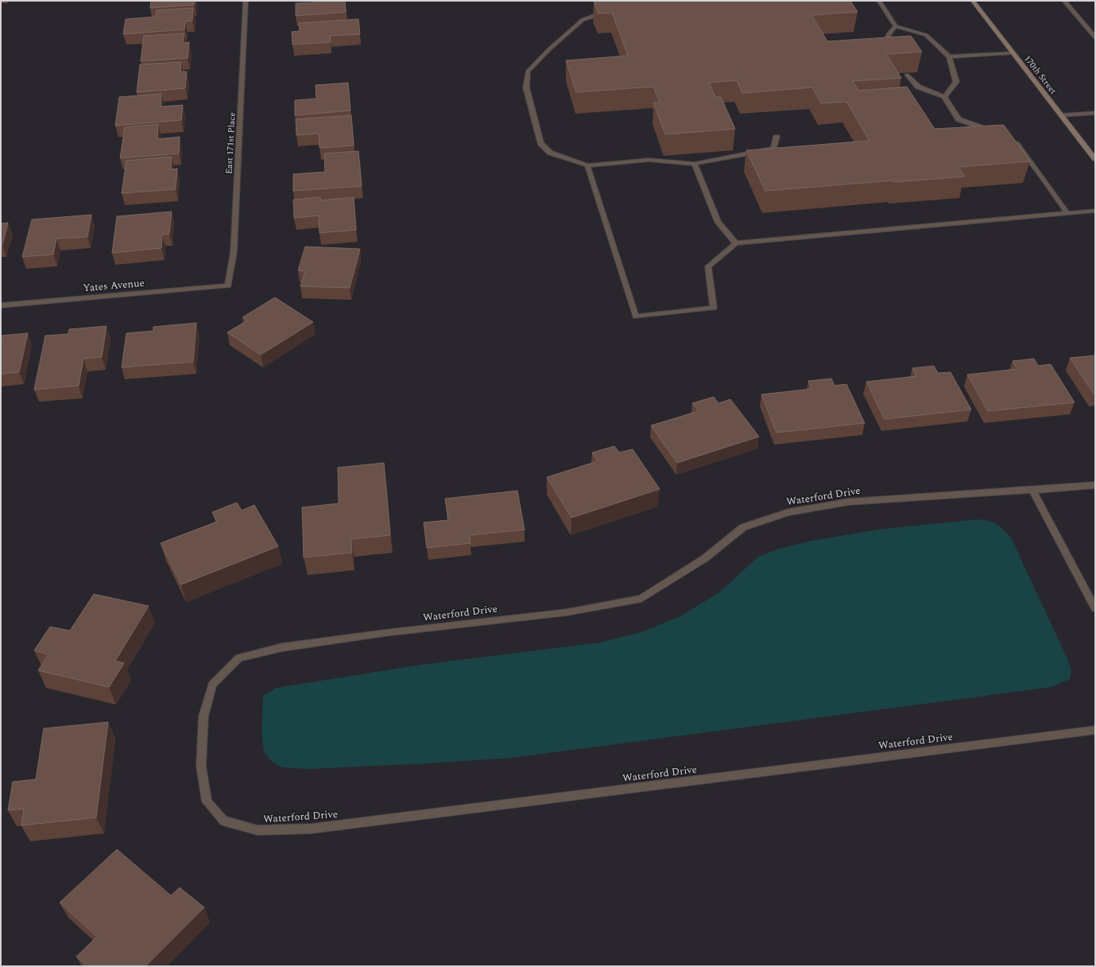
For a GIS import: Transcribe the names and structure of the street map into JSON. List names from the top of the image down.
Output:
{
  "streets": {
    "street": [
      "170th Street",
      "East 171st Place",
      "Yates Avenue",
      "Waterford Drive"
    ]
  },
  "crossings": [
    ["East 171st Place", "Yates Avenue"]
  ]
}
